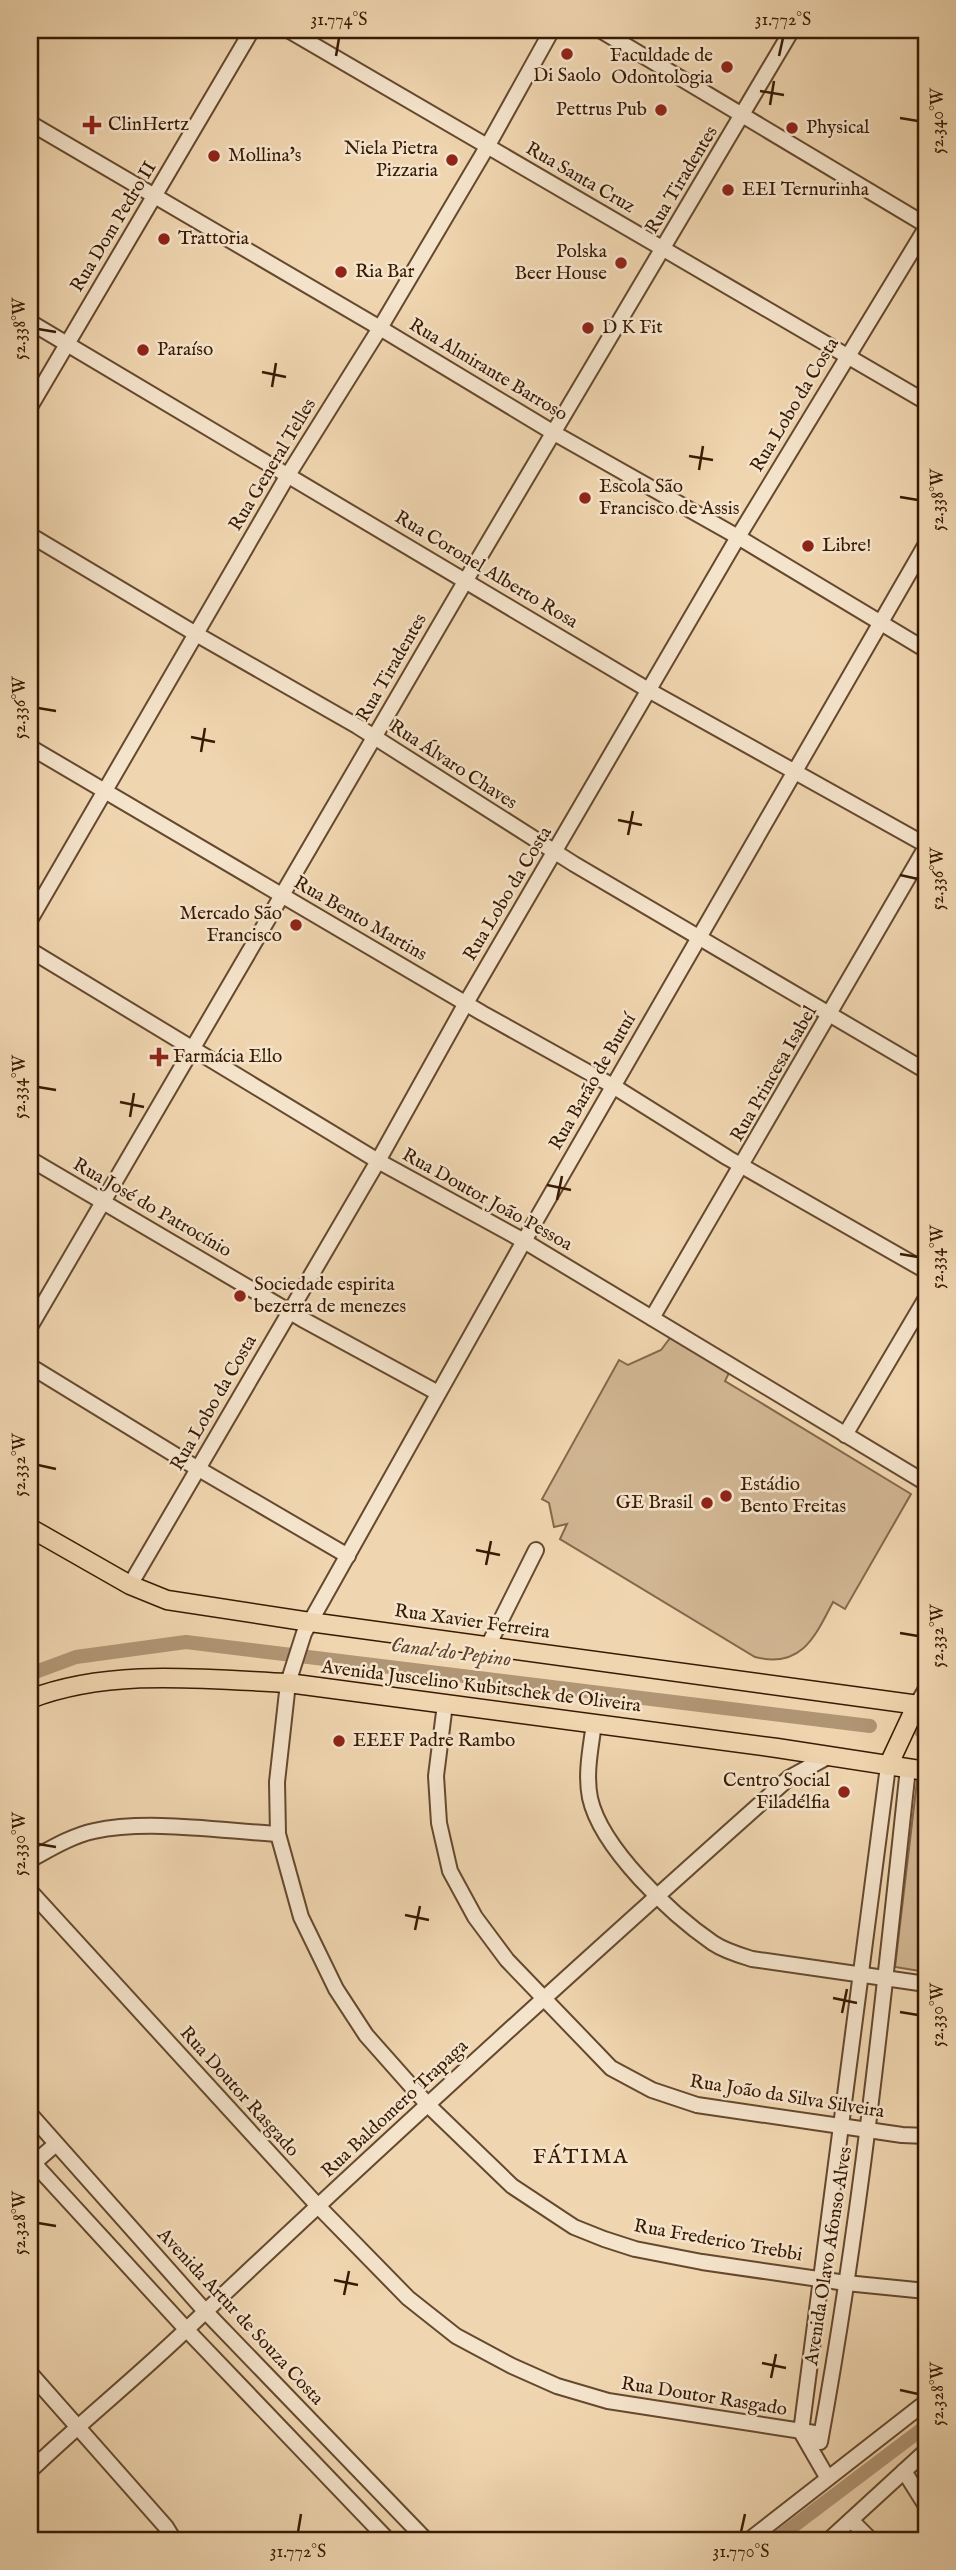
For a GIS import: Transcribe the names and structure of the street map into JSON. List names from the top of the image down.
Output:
{
  "streets": {
    "main road": ["Rua Xavier Ferreira", "Avenida Juscelino Kubitschek de Oliveira"],
    "street": [
      "Rua Santa Cruz",
      "Rua Tiradentes",
      "Rua Dom Pedro II",
      "Rua Almirante Barroso",
      "Rua Lobo da Costa",
      "Rua General Telles",
      "Rua Coronel Alberto Rosa",
      "Rua Álvaro Chaves",
      "Rua Bento Martins",
      "Rua Princesa Isabel",
      "Rua Barão de Butuí",
      "Rua Doutor João Pessoa",
      "Rua José do Patrocínio",
      "Rua Doutor Rasgado",
      "Rua João da Silva Silveira",
      "Rua Baldomero Trapaga",
      "Rua Frederico Trebbi",
      "Avenida Olavo Afonso Alves",
      "Avenida Artur de Souza Costa"
    ]
  },
  "crossings": [
    ["Rua Santa Cruz", "Rua Tiradentes"],
    ["Rua Santa Cruz", "Rua Lobo da Costa"],
    ["Rua Santa Cruz", "Rua General Telles"],
    ["Rua Tiradentes", "Rua Almirante Barroso"],
    ["Rua Tiradentes", "Rua Coronel Alberto Rosa"],
    ["Rua Tiradentes", "Rua Álvaro Chaves"],
    ["Rua Tiradentes", "Rua Bento Martins"],
    ["Rua Tiradentes", "Rua Doutor João Pessoa"],
    ["Rua Tiradentes", "Rua José do Patrocínio"],
    ["Rua Dom Pedro II", "Rua Almirante Barroso"],
    ["Rua Dom Pedro II", "Rua Coronel Alberto Rosa"],
    ["Rua Almirante Barroso", "Rua Lobo da Costa"],
    ["Rua Almirante Barroso", "Rua General Telles"],
    ["Rua Almirante Barroso", "Rua Barão de Butuí"],
    ["Rua Lobo da Costa", "Rua Coronel Alberto Rosa"],
    ["Rua Lobo da Costa", "Rua Álvaro Chaves"],
    ["Rua Lobo da Costa", "Rua Bento Martins"],
    ["Rua Lobo da Costa", "Rua Doutor João Pessoa"],
    ["Rua Lobo da Costa", "Rua José do Patrocínio"],
    ["Rua Lobo da Costa", "Rua Xavier Ferreira"],
    ["Rua General Telles", "Rua Coronel Alberto Rosa"],
    ["Rua General Telles", "Rua Álvaro Chaves"],
    ["Rua General Telles", "Rua Bento Martins"],
    ["Rua Coronel Alberto Rosa", "Rua Princesa Isabel"],
    ["Rua Coronel Alberto Rosa", "Rua Barão de Butuí"],
    ["Rua Álvaro Chaves", "Rua Princesa Isabel"],
    ["Rua Álvaro Chaves", "Rua Barão de Butuí"],
    ["Rua Bento Martins", "Rua Princesa Isabel"],
    ["Rua Bento Martins", "Rua Barão de Butuí"],
    ["Rua Princesa Isabel", "Rua Doutor João Pessoa"],
    ["Rua Barão de Butuí", "Rua Doutor João Pessoa"],
    ["Rua Barão de Butuí", "Rua José do Patrocínio"],
    ["Rua Barão de Butuí", "Rua Xavier Ferreira"],
    ["Rua Barão de Butuí", "Avenida Juscelino Kubitschek de Oliveira"],
    ["Rua Barão de Butuí", "Rua Frederico Trebbi"],
    ["Avenida Juscelino Kubitschek de Oliveira", "Rua João da Silva Silveira"],
    ["Avenida Juscelino Kubitschek de Oliveira", "Rua Baldomero Trapaga"],
    ["Avenida Juscelino Kubitschek de Oliveira", "Rua Frederico Trebbi"],
    ["Avenida Juscelino Kubitschek de Oliveira", "Avenida Olavo Afonso Alves"],
    ["Rua Doutor Rasgado", "Rua Baldomero Trapaga"],
    ["Rua Doutor Rasgado", "Avenida Olavo Afonso Alves"],
    ["Rua João da Silva Silveira", "Rua Baldomero Trapaga"],
    ["Rua João da Silva Silveira", "Avenida Olavo Afonso Alves"],
    ["Rua Baldomero Trapaga", "Rua Frederico Trebbi"],
    ["Rua Baldomero Trapaga", "Avenida Artur de Souza Costa"],
    ["Rua Frederico Trebbi", "Avenida Olavo Afonso Alves"]
  ],
  "districts": ["FÁTIMA"],
  "water": ["Canal do Pepino"],
  "places": {
    "other": [
      "Di Saolo",
      "Faculdade de Odontologia",
      "Pettrus Pub",
      "Physical",
      "Mollina's",
      "Niela Pietra Pizzaria",
      "EEI Ternurinha",
      "Trattoria",
      "Polska Beer House",
      "Ria Bar",
      "D K Fit",
      "Paraíso",
      "Escola São Francisco de Assis",
      "Libre!",
      "Mercado São Francisco",
      "Sociedade espirita bezerra de menezes",
      "Estádio Bento Freitas",
      "GE Brasil",
      "EEEF Padre Rambo",
      "Centro Social Filadélfia"
    ],
    "health": ["ClinHertz", "Farmácia Ello"]
  },
  "coordinates": [
    "31.774°S",
    "31.772°S",
    "52.340°W",
    "52.338°W",
    "52.336°W",
    "52.334°W",
    "52.332°W",
    "52.330°W",
    "52.328°W",
    "31.770°S"
  ]
}
